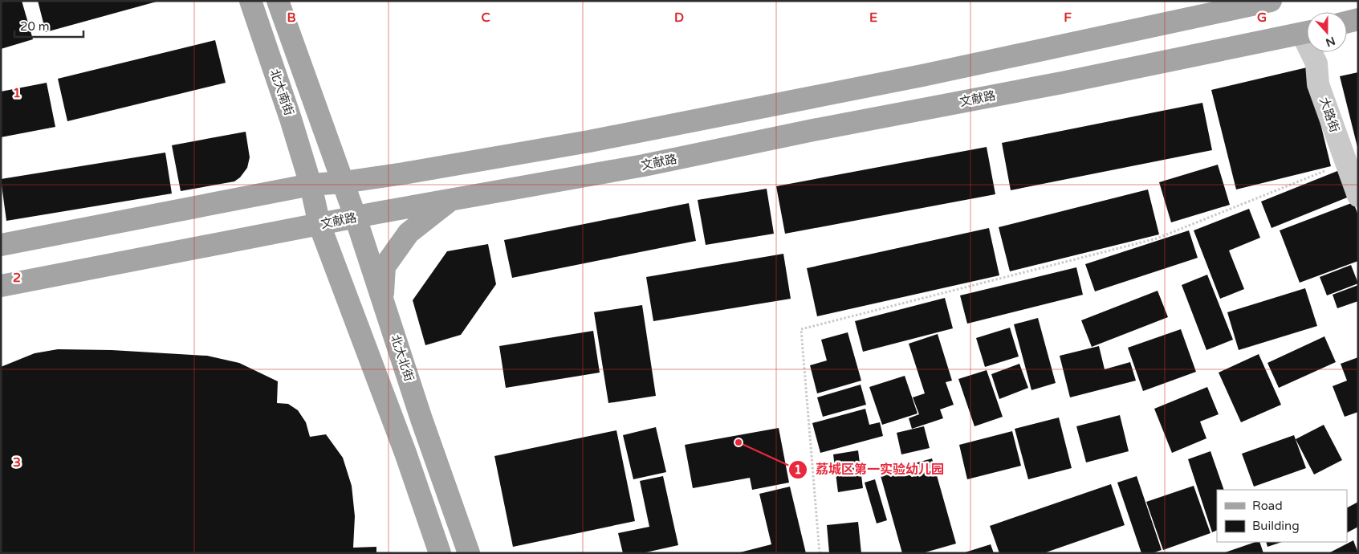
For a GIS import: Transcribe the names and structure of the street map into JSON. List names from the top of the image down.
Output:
{
  "streets": {
    "main road": ["北大南街", "文献路", "北大北街"],
    "street": ["大路街"]
  },
  "crossings": [
    ["文献路", "北大北街"]
  ],
  "places": ["荔城区第一实验幼儿园"],
  "legend": ["Road", "Building"],
  "scale_bar": "20 m",
  "north": "bottom",
  "grid": {
    "columns": [
      "B",
      "C",
      "D",
      "E",
      "F",
      "G"
    ],
    "rows": ["1", "2", "3"]
  }
}
